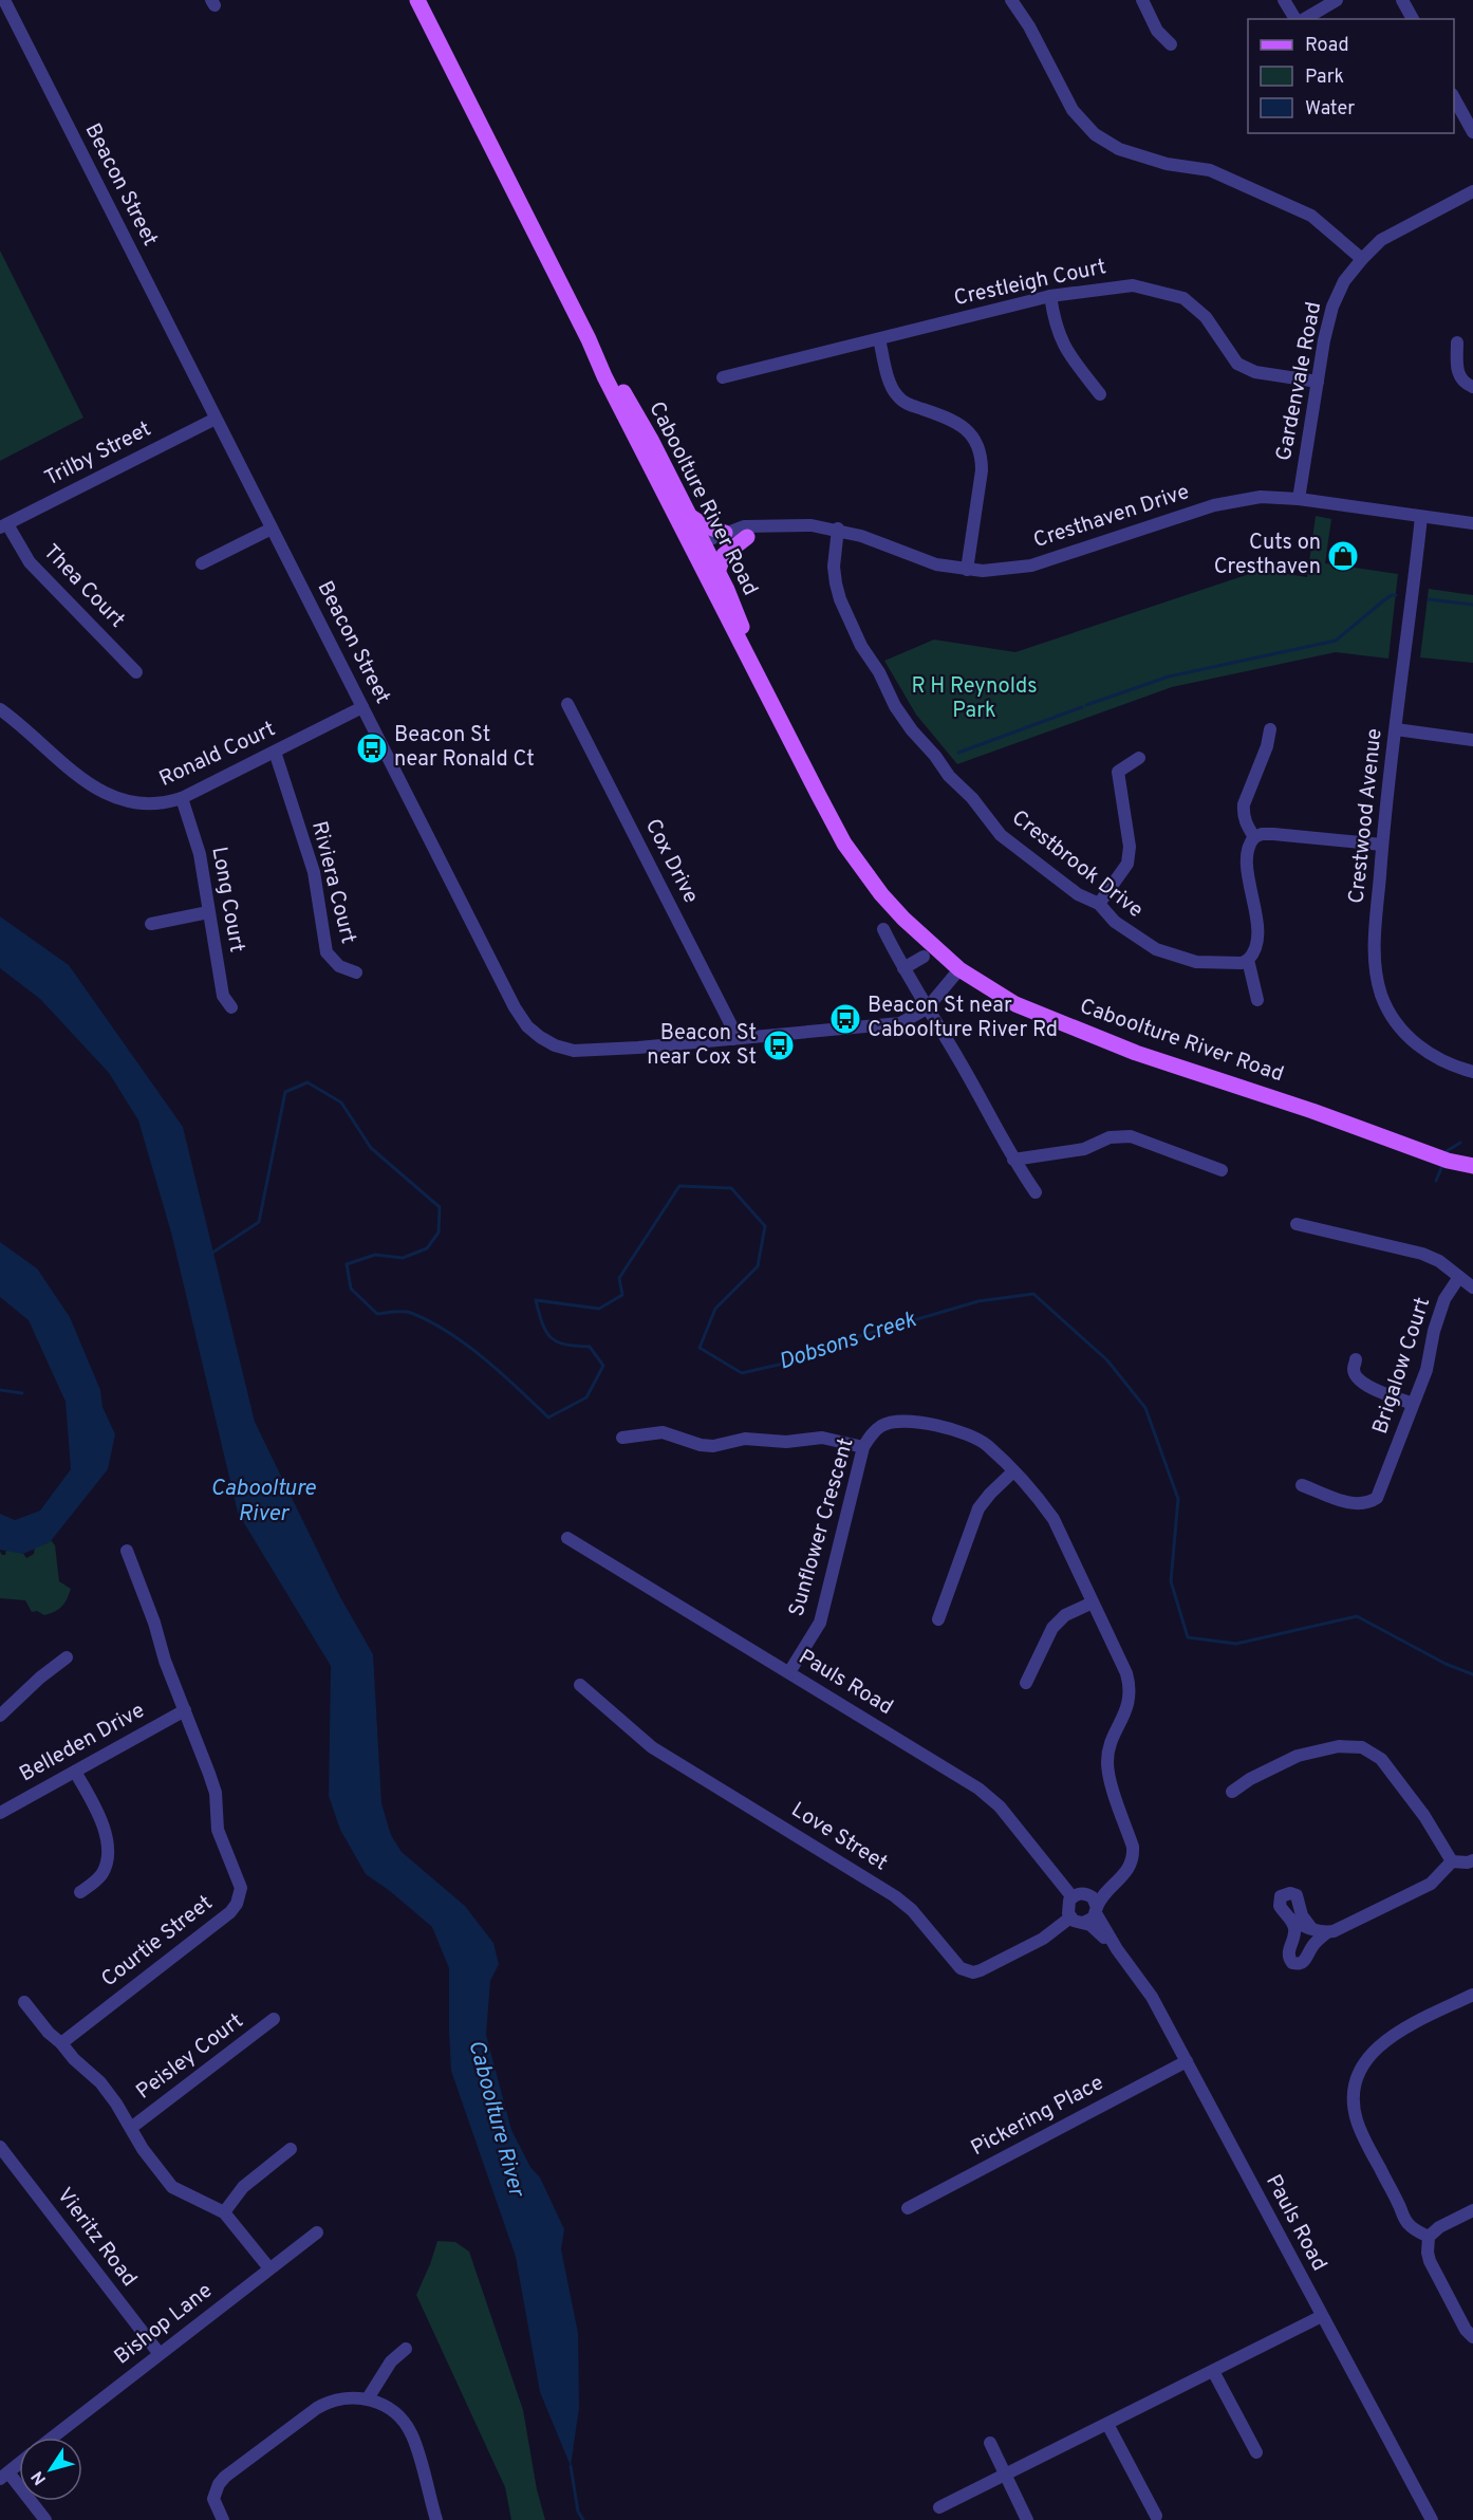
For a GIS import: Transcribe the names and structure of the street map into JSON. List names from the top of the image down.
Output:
{
  "streets": {
    "main road": ["Caboolture River Road"],
    "street": [
      "Beacon Street",
      "Crestleigh Court",
      "Gardenvale Road",
      "Trilby Street",
      "Cresthaven Drive",
      "Thea Court",
      "Ronald Court",
      "Crestwood Avenue",
      "Cox Drive",
      "Crestbrook Drive",
      "Riviera Court",
      "Long Court",
      "Brigalow Court",
      "Sunflower Crescent",
      "Pauls Road",
      "Belleden Drive",
      "Love Street",
      "Courtie Street",
      "Peisley Court",
      "Pickering Place",
      "Vieritz Road",
      "Bishop Lane"
    ]
  },
  "crossings": [
    ["Beacon Street", "Trilby Street"],
    ["Beacon Street", "Caboolture River Road"],
    ["Beacon Street", "Ronald Court"],
    ["Beacon Street", "Cox Drive"],
    ["Crestleigh Court", "Gardenvale Road"],
    ["Gardenvale Road", "Cresthaven Drive"],
    ["Trilby Street", "Thea Court"],
    ["Caboolture River Road", "Cresthaven Drive"],
    ["Cresthaven Drive", "Crestwood Avenue"],
    ["Cresthaven Drive", "Crestbrook Drive"],
    ["Ronald Court", "Riviera Court"],
    ["Ronald Court", "Long Court"],
    ["Sunflower Crescent", "Pauls Road"],
    ["Sunflower Crescent", "Love Street"],
    ["Pauls Road", "Love Street"],
    ["Pauls Road", "Pickering Place"],
    ["Belleden Drive", "Courtie Street"],
    ["Vieritz Road", "Bishop Lane"]
  ],
  "water": ["Dobsons Creek", "Caboolture River"],
  "parks": ["R H Reynolds Park"],
  "places": {
    "shop": ["Cuts on Cresthaven"],
    "bus stop": ["Beacon St near Ronald Ct", "Beacon St near Caboolture River Rd", "Beacon St near Cox St"]
  },
  "legend": ["Road", "Park", "Water"],
  "north": "bottom left"
}
